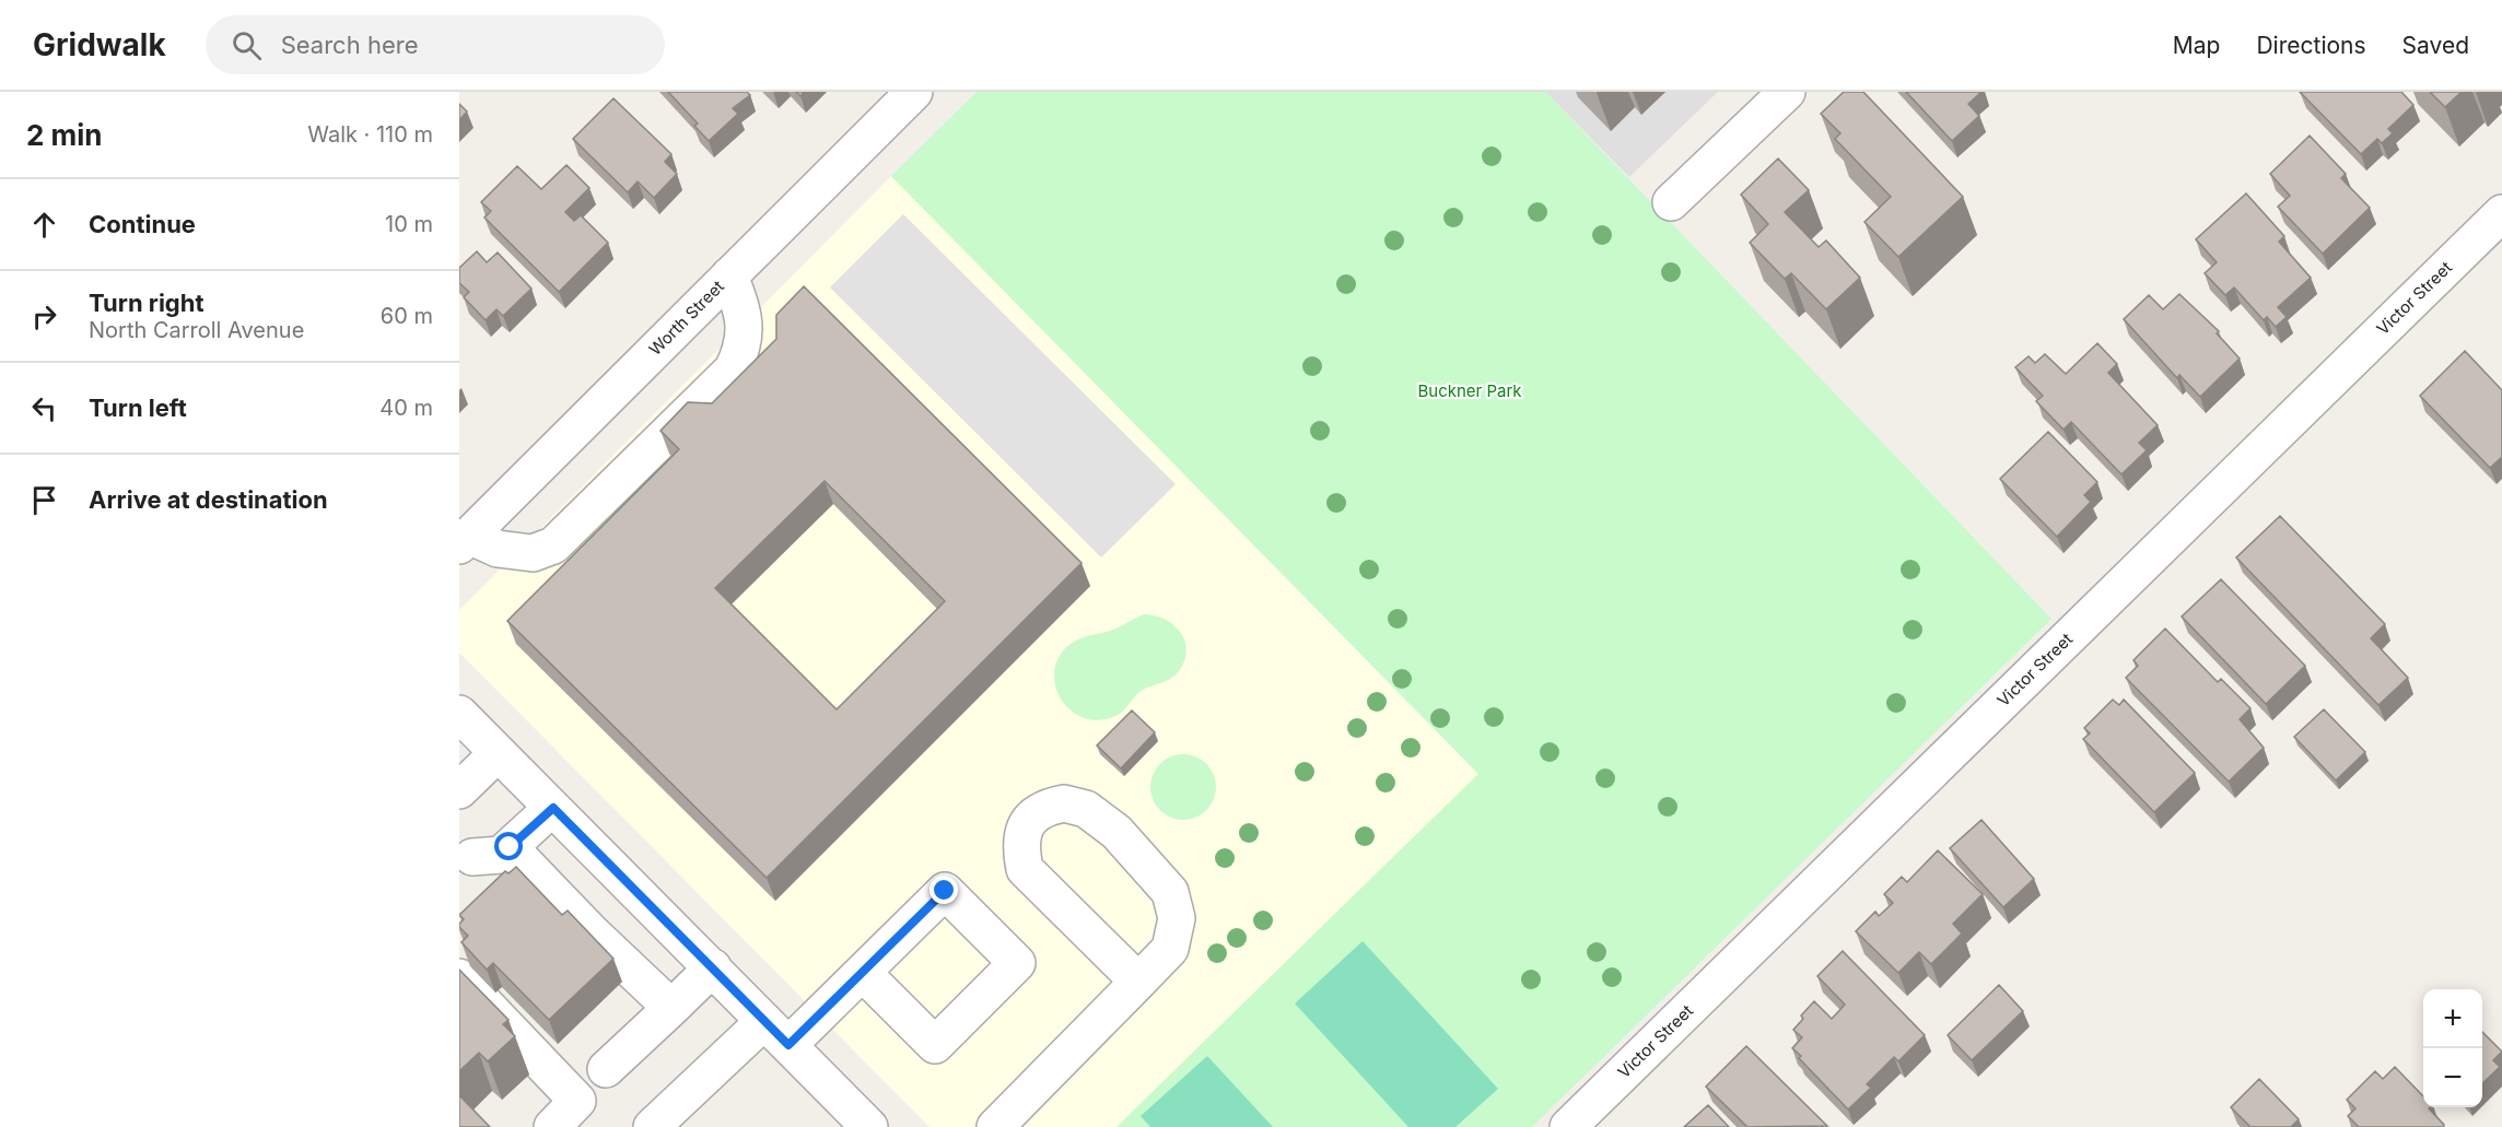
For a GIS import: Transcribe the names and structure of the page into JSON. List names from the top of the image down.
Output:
{
  "streets": {
    "street": ["Victor Street", "Worth Street"]
  },
  "parks": ["Buckner Park"],
  "page": {
    "header": "Gridwalk",
    "search": "Search here",
    "nav": ["Map", "Directions", "Saved"],
    "heading": ["2 min", "Walk · 110 m"],
    "list": [
      ["Continue", "10 m"],
      ["Turn right", "North Carroll Avenue", "60 m"],
      ["Turn left", "40 m"],
      "Arrive at destination"
    ],
    "map_buttons": ["+", "−"]
  }
}
